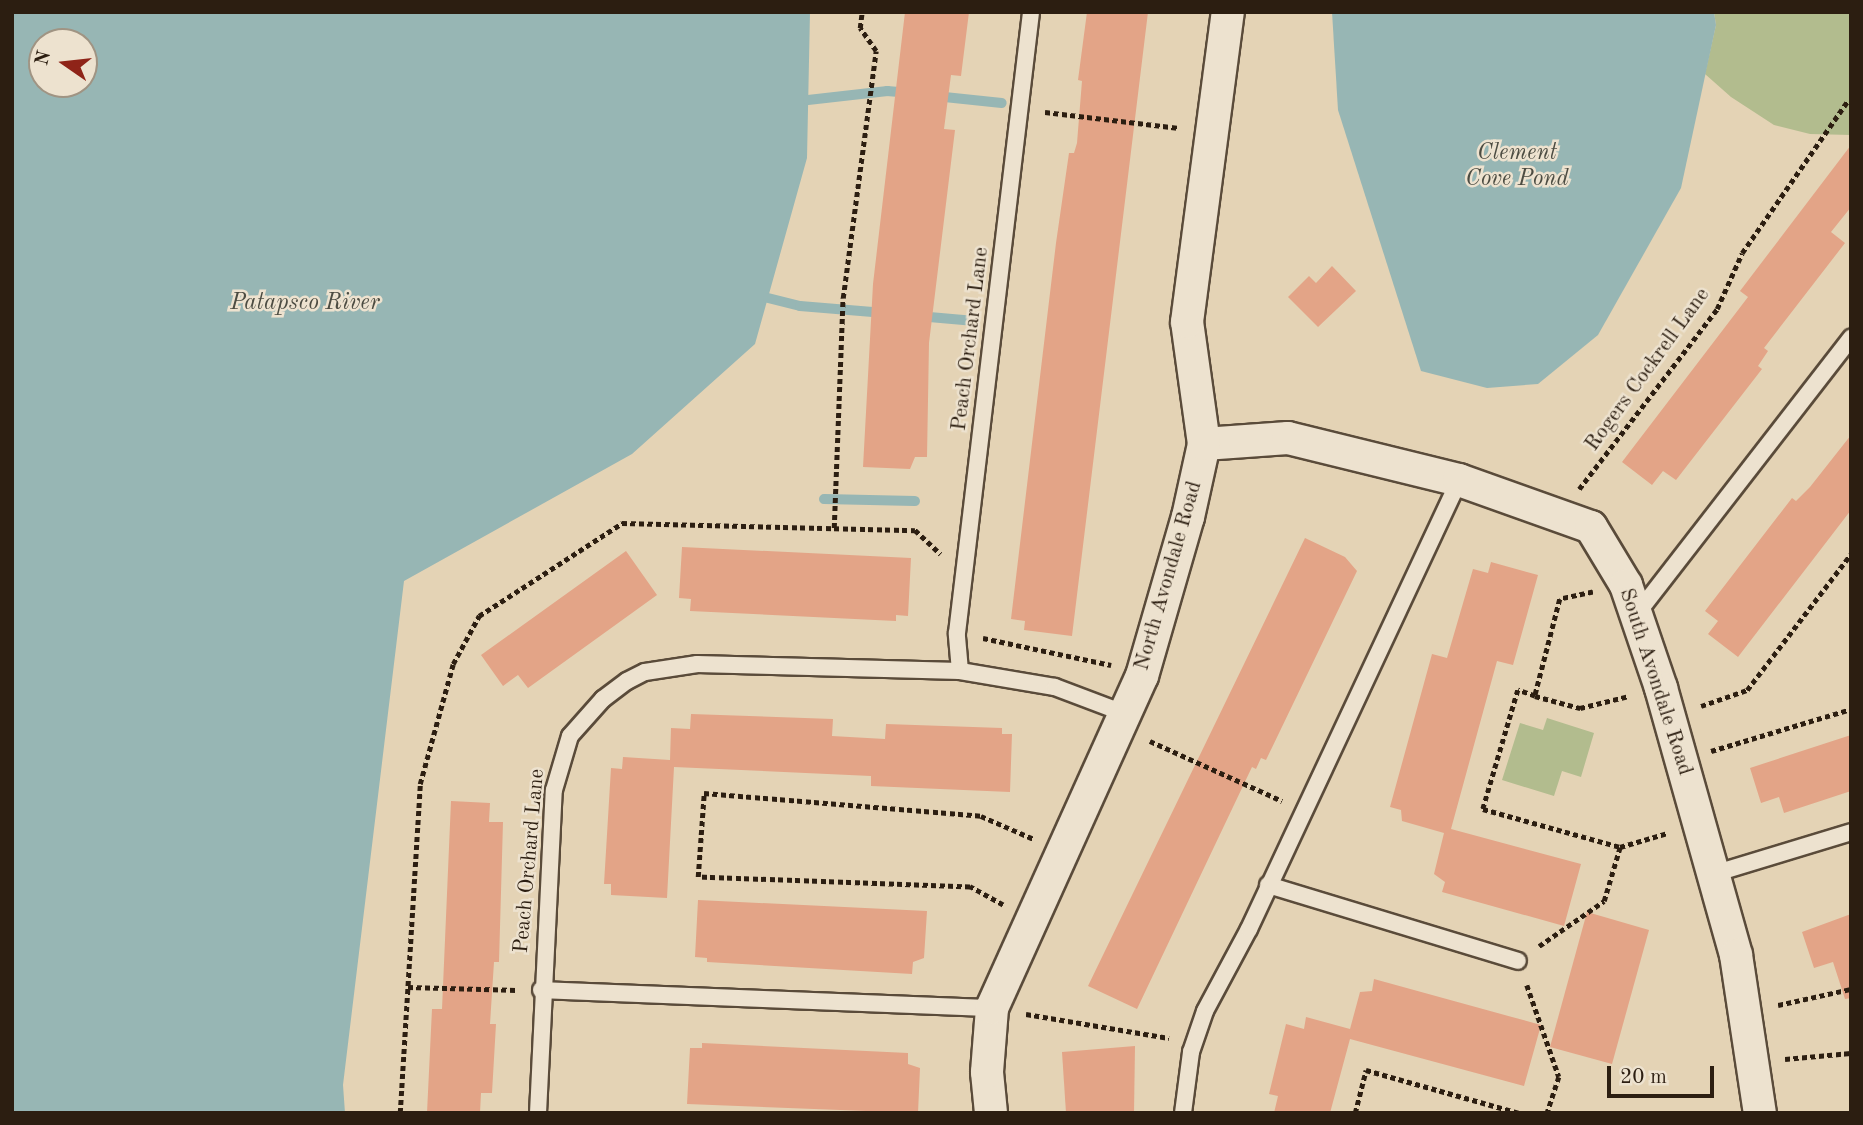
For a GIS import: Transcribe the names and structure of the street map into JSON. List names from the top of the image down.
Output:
{
  "streets": {
    "street": ["North Avondale Road", "South Avondale Road"],
    "lane": ["Peach Orchard Lane"],
    "path": ["Rogers Cockrell Lane"]
  },
  "crossings": [
    ["Peach Orchard Lane", "North Avondale Road"],
    ["Rogers Cockrell Lane", "South Avondale Road"],
    ["North Avondale Road", "South Avondale Road"]
  ],
  "water": ["Clement Cove Pond", "Patapsco River"],
  "scale_bar": "20 m",
  "north": "left"
}
